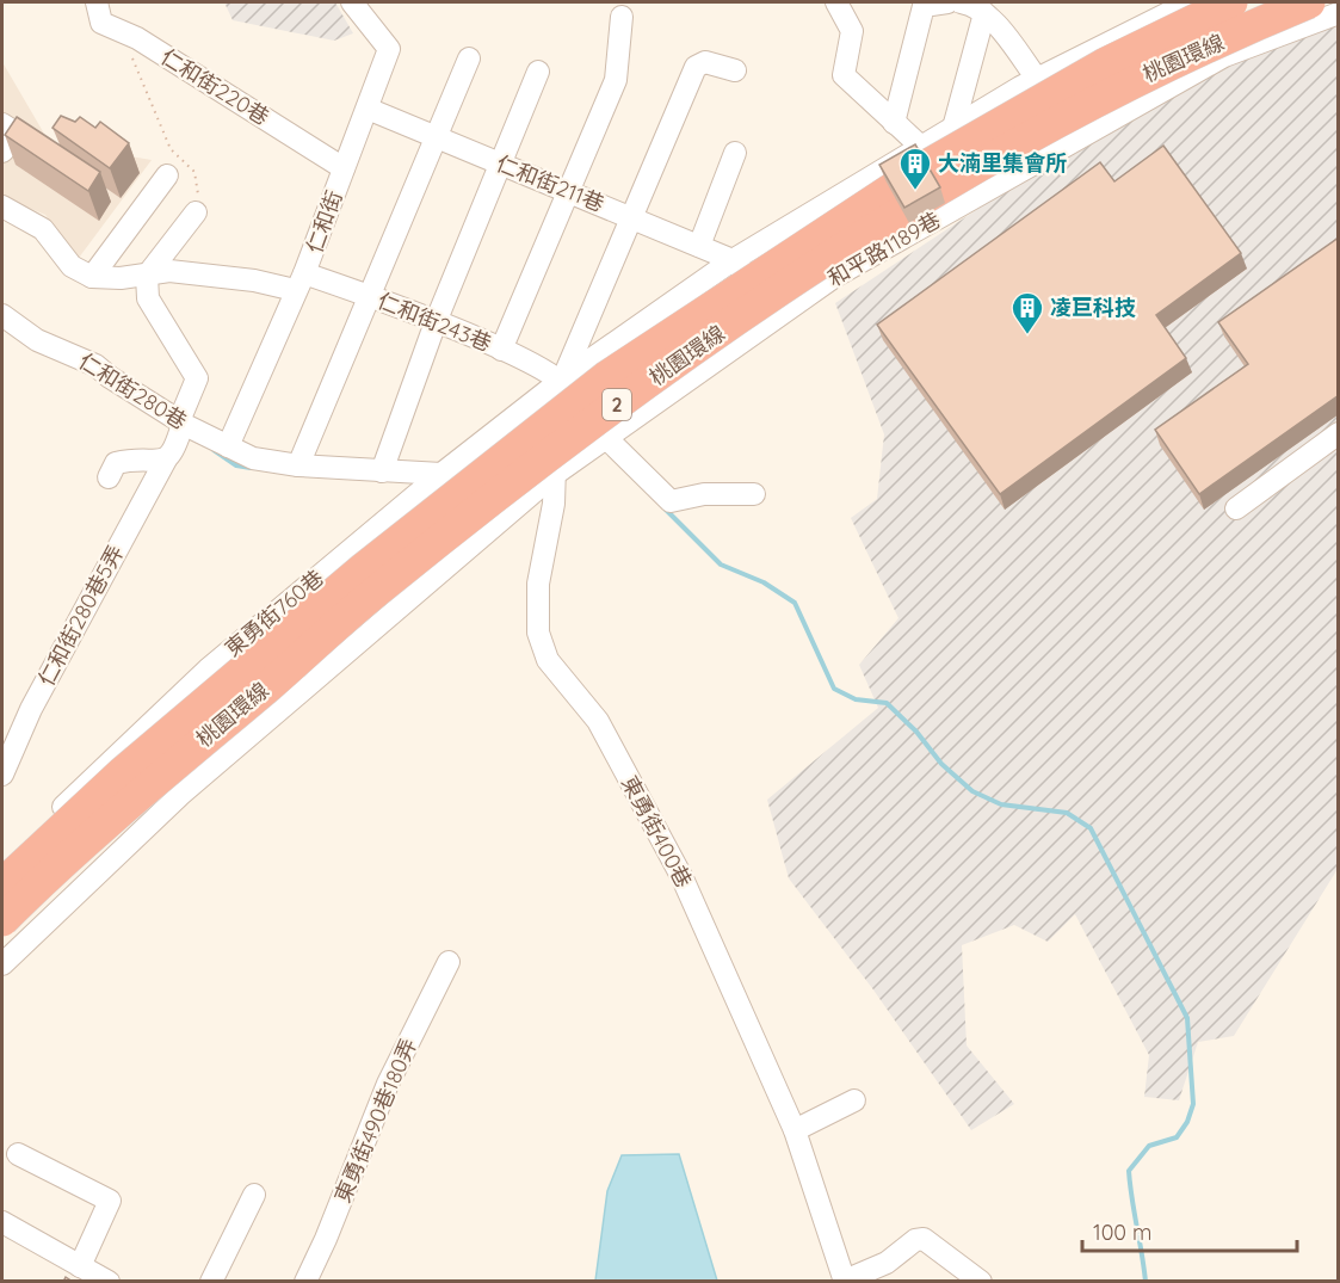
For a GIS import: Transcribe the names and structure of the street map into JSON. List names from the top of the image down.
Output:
{
  "streets": {
    "highway": ["桃園環線", "2"],
    "street": [
      "仁和街220巷",
      "仁和街211巷",
      "仁和街",
      "和平路1189巷",
      "仁和街243巷",
      "仁和街280巷",
      "東勇街760巷",
      "仁和街280巷5弄",
      "東勇街400巷",
      "東勇街490巷180弄"
    ]
  },
  "crossings": [
    ["仁和街220巷", "仁和街"],
    ["仁和街211巷", "仁和街"],
    ["仁和街", "仁和街243巷"],
    ["仁和街", "仁和街280巷"],
    ["和平路1189巷", "東勇街400巷"],
    ["仁和街243巷", "東勇街760巷"],
    ["仁和街243巷", "仁和街280巷5弄"],
    ["仁和街243巷", "東勇街400巷"],
    ["仁和街280巷", "東勇街760巷"],
    ["仁和街280巷", "仁和街280巷5弄"],
    ["東勇街760巷", "東勇街400巷"]
  ],
  "places": {
    "building": ["大湳里集會所", "凌巨科技"]
  },
  "scale_bar": "100 m"
}
